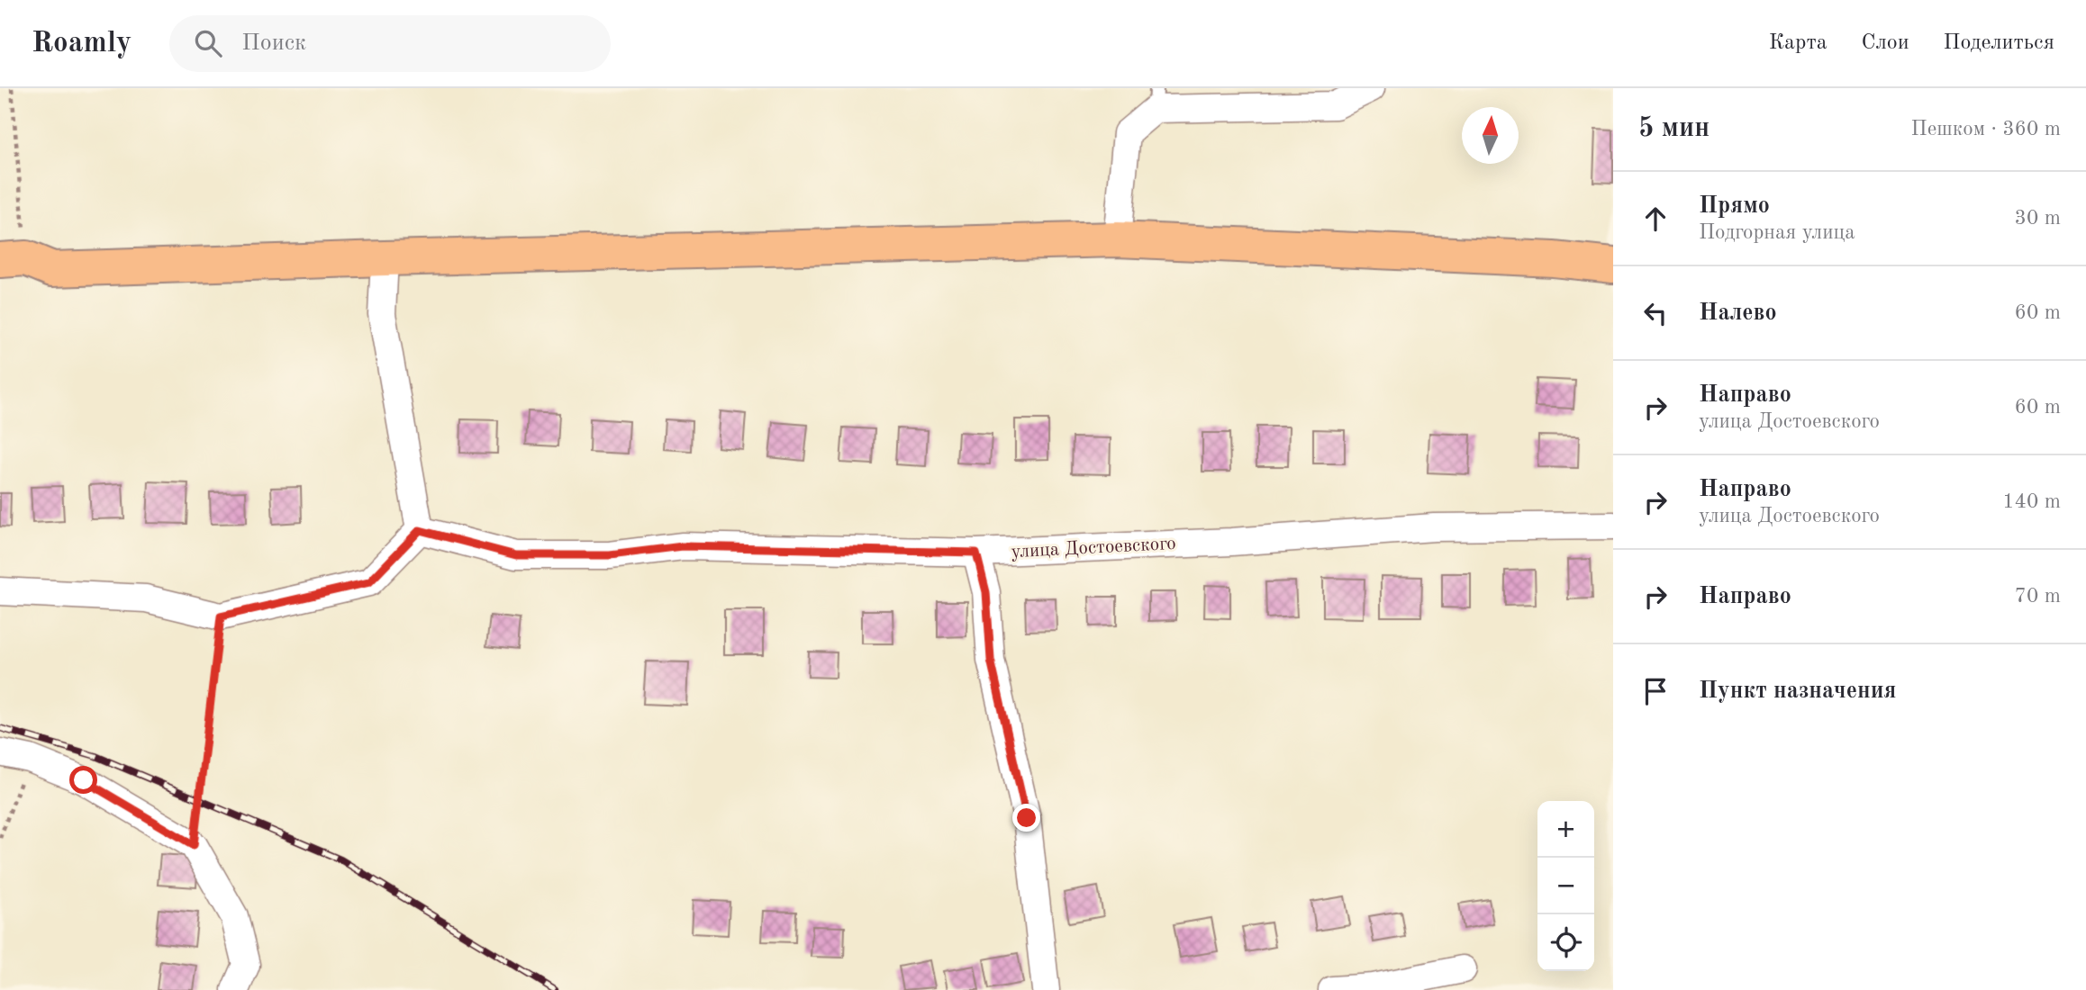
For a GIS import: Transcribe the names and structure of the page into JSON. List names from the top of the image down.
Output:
{
  "streets": {
    "street": ["улица Достоевского"]
  },
  "north": "top",
  "page": {
    "header": "Roamly",
    "search": "Поиск",
    "nav": ["Карта", "Слои", "Поделиться"],
    "heading": ["5 мин", "Пешком · 360 m"],
    "list": [
      ["Прямо", "Подгорная улица", "30 m"],
      ["Налево", "60 m"],
      ["Направо", "улица Достоевского", "60 m"],
      ["Направо", "улица Достоевского", "140 m"],
      ["Направо", "70 m"],
      "Пункт назначения"
    ],
    "map_buttons": ["+", "−"]
  }
}
